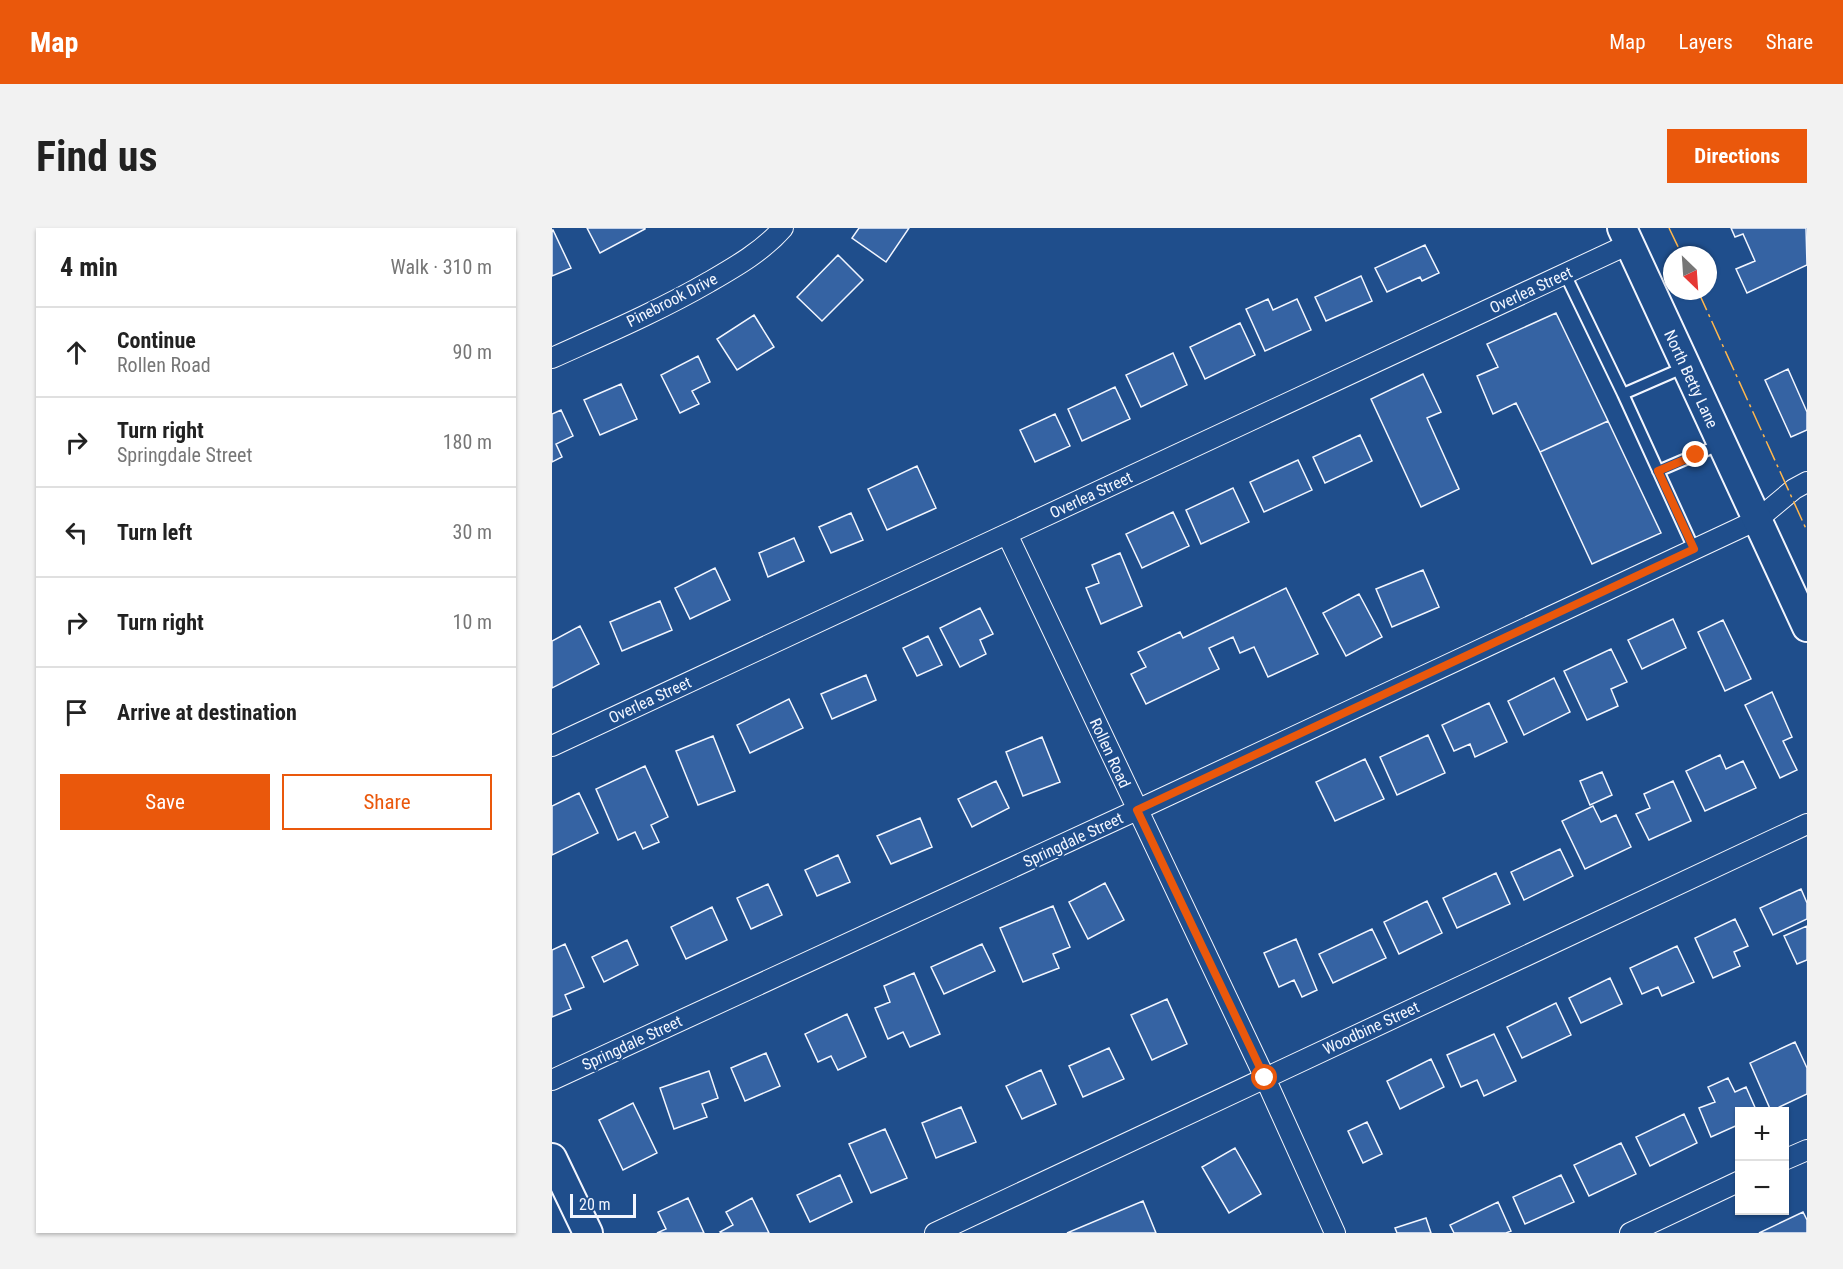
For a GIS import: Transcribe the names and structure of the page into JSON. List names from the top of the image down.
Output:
{
  "streets": {
    "street": [
      "Overlea Street",
      "Pinebrook Drive",
      "North Betty Lane",
      "Rollen Road",
      "Springdale Street",
      "Woodbine Street"
    ]
  },
  "crossings": [
    ["Overlea Street", "North Betty Lane"],
    ["Overlea Street", "Rollen Road"],
    ["North Betty Lane", "Springdale Street"],
    ["Rollen Road", "Springdale Street"],
    ["Rollen Road", "Woodbine Street"]
  ],
  "scale_bar": "20 m",
  "north": "bottom right",
  "page": {
    "header": "Map",
    "nav": ["Map", "Layers", "Share"],
    "buttons": [
      "Directions",
      ["Save", "Share"]
    ],
    "title": "Find us",
    "heading": ["4 min", "Walk · 310 m"],
    "list": [
      ["Continue", "Rollen Road", "90 m"],
      ["Turn right", "Springdale Street", "180 m"],
      ["Turn left", "30 m"],
      ["Turn right", "10 m"],
      "Arrive at destination"
    ],
    "map_buttons": ["+", "−"],
    "scale": "20 m"
  }
}
